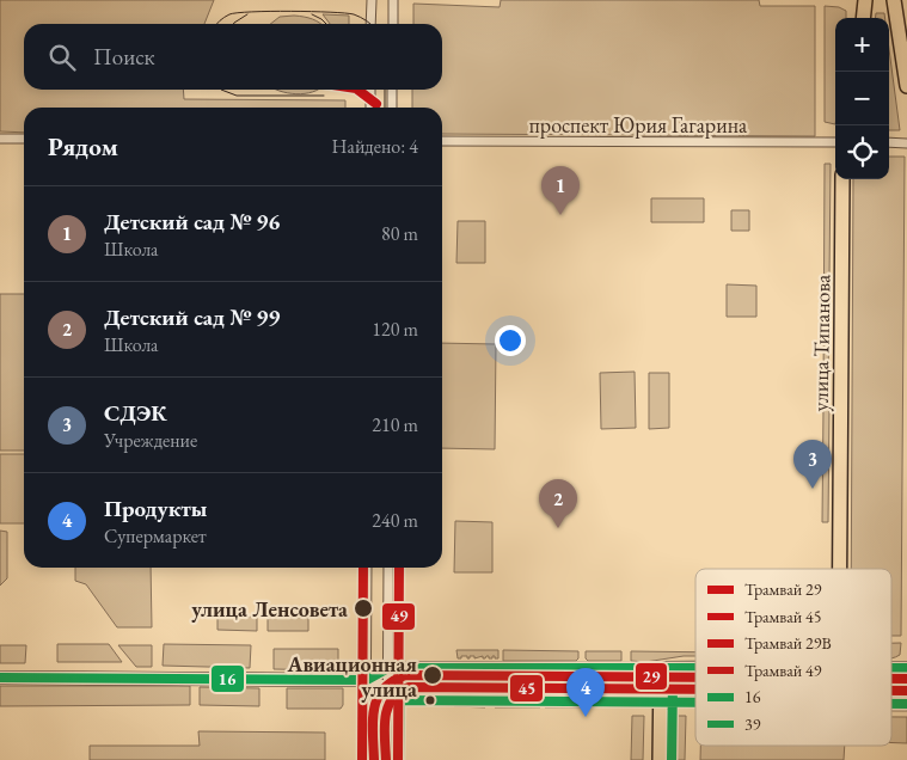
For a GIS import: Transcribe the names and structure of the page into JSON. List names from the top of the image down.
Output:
{
  "streets": {
    "main road": ["улица Типанова"],
    "street": ["проспект Юрия Гагарина"]
  },
  "places": ["улица Ленсовета", "Авиационная улица"],
  "lines": [
    "tram line 29В",
    "tram line 49",
    "transit line 16",
    "tram line 29",
    "transit line 39",
    "tram line 45"
  ],
  "legend": [
    "Трамвай 29",
    "Трамвай 45",
    "Трамвай 29В",
    "Трамвай 49",
    "16",
    "39"
  ],
  "page": {
    "map_buttons": ["+", "−"],
    "search": "Поиск",
    "heading": ["Рядом", "Найдено: 4"],
    "pins": [
      "1",
      "3",
      "2",
      "4"
    ],
    "list": [
      {
        "mark": "1",
        "name": "Детский сад № 96",
        "note": "Школа",
        "value": "80 m"
      },
      {
        "mark": "2",
        "name": "Детский сад № 99",
        "note": "Школа",
        "value": "120 m"
      },
      {
        "mark": "3",
        "name": "СДЭК",
        "note": "Учреждение",
        "value": "210 m"
      },
      {
        "mark": "4",
        "name": "Продукты",
        "note": "Супермаркет",
        "value": "240 m"
      }
    ]
  }
}
